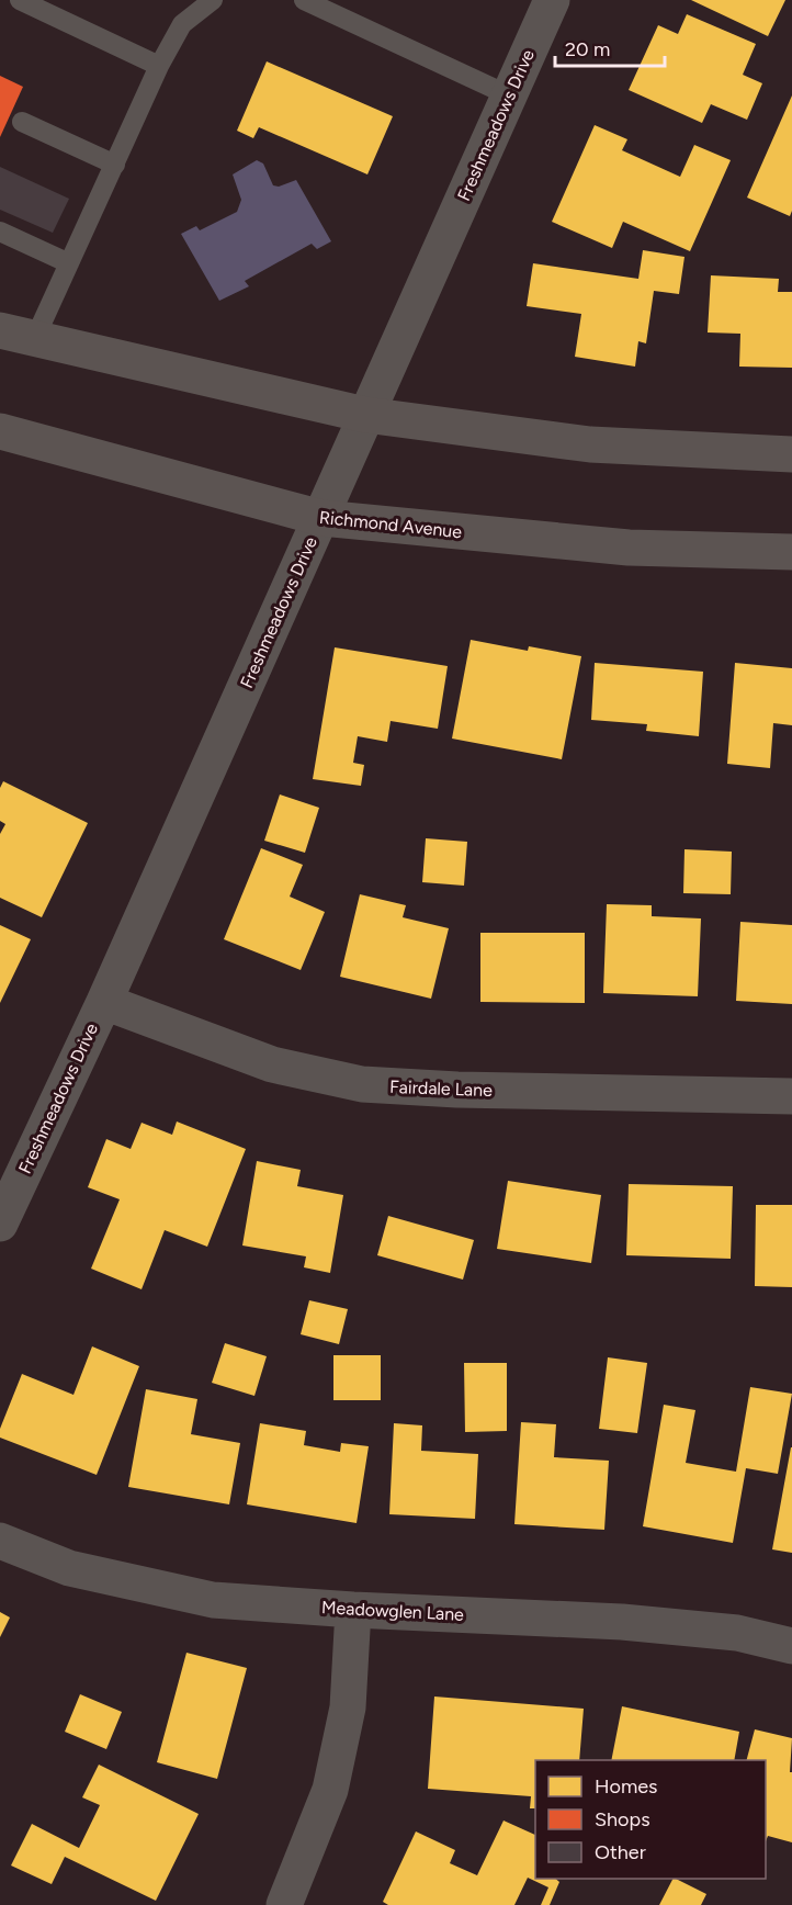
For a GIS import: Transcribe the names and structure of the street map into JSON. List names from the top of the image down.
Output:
{
  "streets": {
    "main road": ["Richmond Avenue"],
    "street": ["Freshmeadows Drive", "Fairdale Lane", "Meadowglen Lane"]
  },
  "crossings": [
    ["Freshmeadows Drive", "Richmond Avenue"],
    ["Freshmeadows Drive", "Fairdale Lane"]
  ],
  "legend": ["Homes", "Shops", "Other"],
  "scale_bar": "20 m"
}
